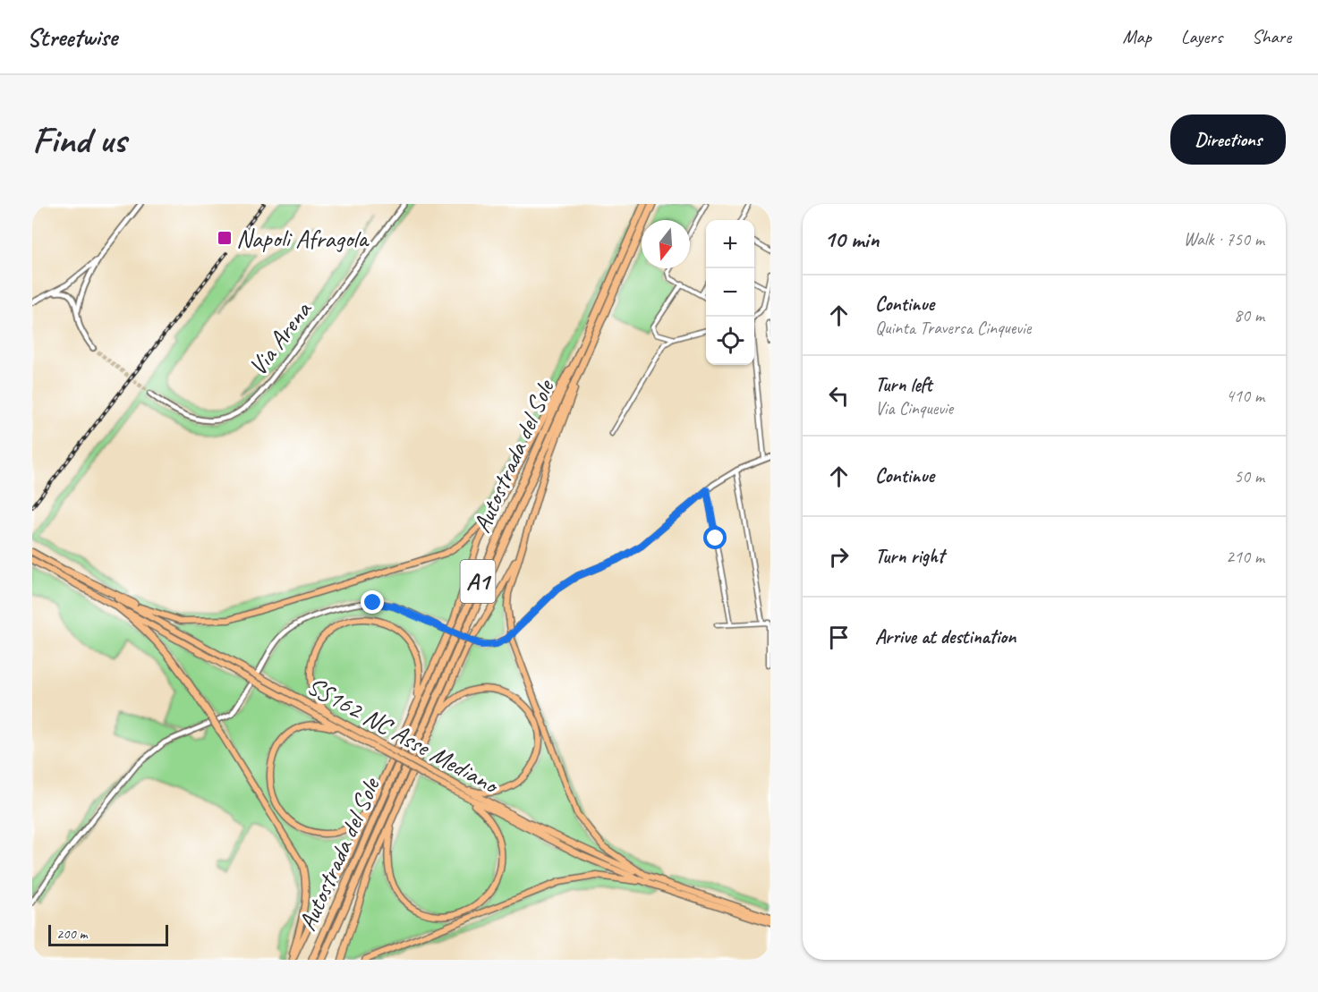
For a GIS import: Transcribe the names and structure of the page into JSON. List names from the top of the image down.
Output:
{
  "streets": {
    "highway": ["Autostrada del Sole", "A1", "SS162 NC Asse Mediano"],
    "street": ["Via Arena"]
  },
  "places": {
    "transit": ["Napoli Afragola"]
  },
  "scale_bar": "200 m",
  "north": "bottom",
  "page": {
    "header": "Streetwise",
    "nav": ["Map", "Layers", "Share"],
    "buttons": "Directions",
    "title": "Find us",
    "heading": ["10 min", "Walk · 750 m"],
    "map_buttons": ["+", "−"],
    "list": [
      ["Continue", "Quinta Traversa Cinquevie", "80 m"],
      ["Turn left", "Via Cinquevie", "410 m"],
      ["Continue", "50 m"],
      ["Turn right", "210 m"],
      "Arrive at destination"
    ],
    "scale": "200 m"
  }
}
